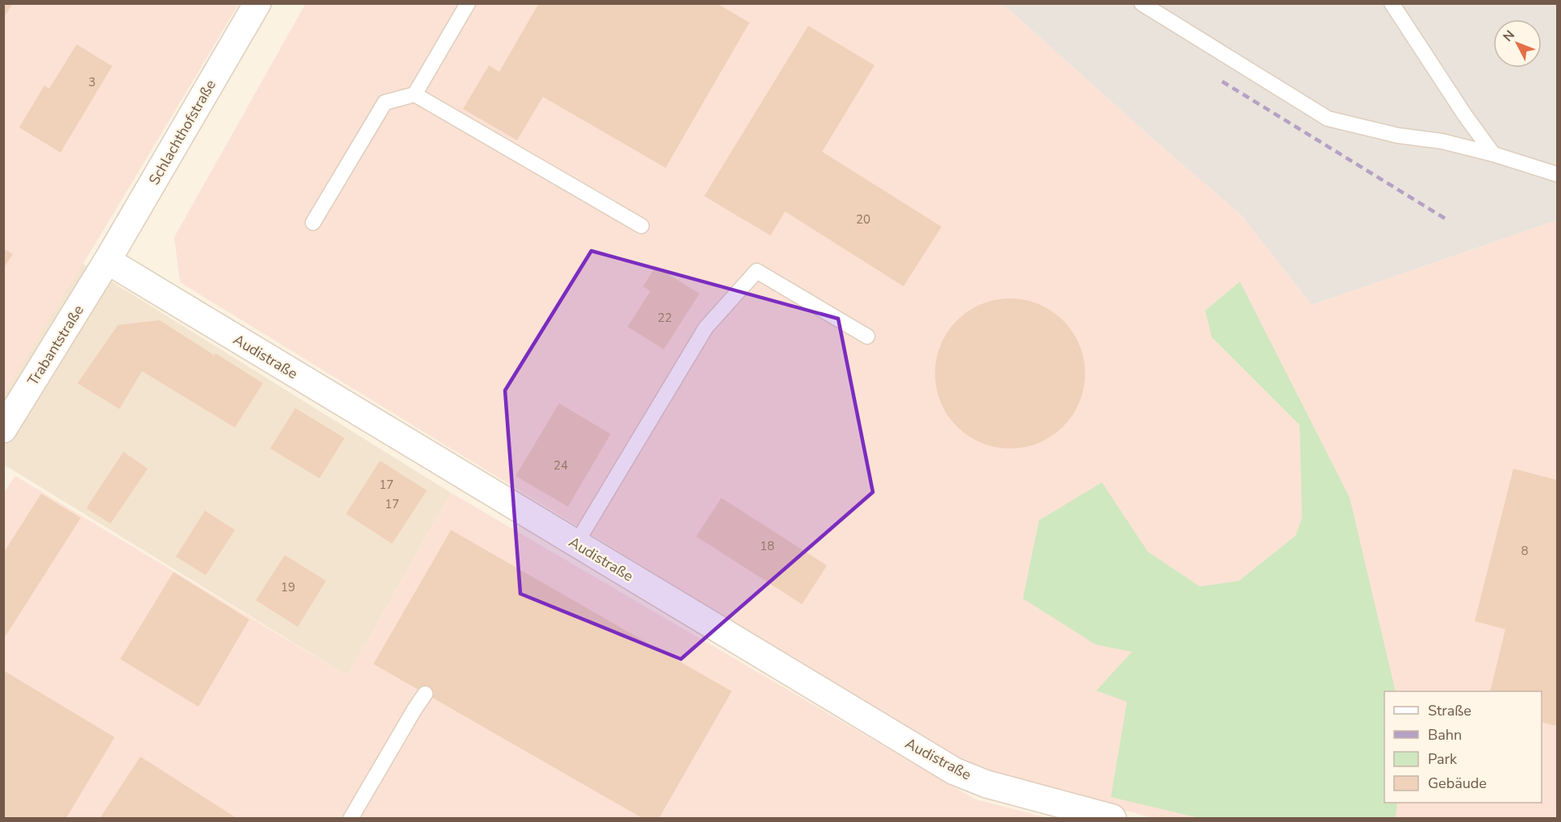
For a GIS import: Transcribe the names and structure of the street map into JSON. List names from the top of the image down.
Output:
{
  "streets": {
    "street": ["Schlachthofstraße", "Trabantstraße", "Audistraße"]
  },
  "crossings": [
    ["Schlachthofstraße", "Trabantstraße"],
    ["Schlachthofstraße", "Audistraße"],
    ["Trabantstraße", "Audistraße"]
  ],
  "house_numbers": [
    "3",
    "20",
    "22",
    "24",
    "17",
    "17",
    "18",
    "8",
    "19"
  ],
  "legend": [
    "Straße",
    "Bahn",
    "Park",
    "Gebäude"
  ],
  "north": "top left"
}
